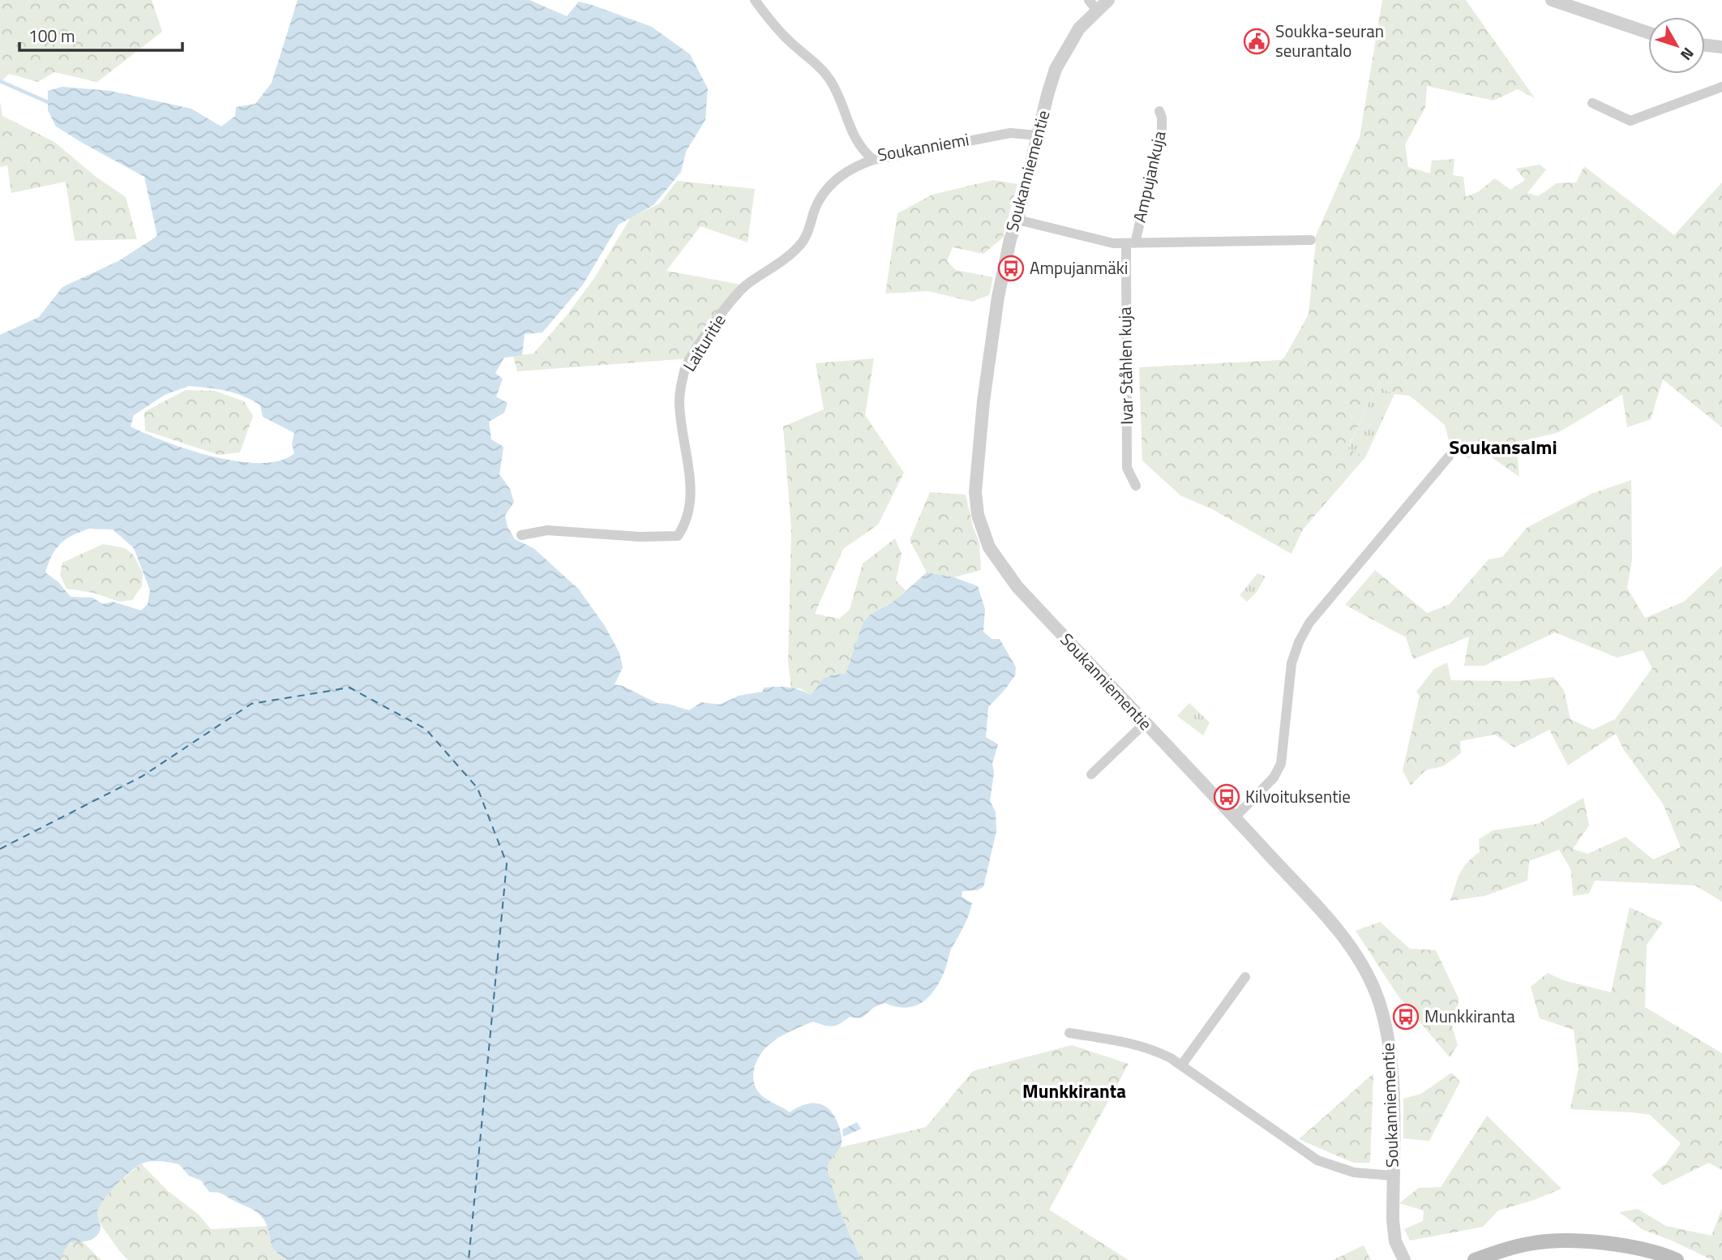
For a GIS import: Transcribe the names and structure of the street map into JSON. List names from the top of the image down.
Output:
{
  "streets": {
    "street": [
      "Soukanniemi",
      "Soukanniementie",
      "Ampujankuja",
      "Laituritie",
      "Ivar Ståhlen kuja"
    ]
  },
  "crossings": [
    ["Soukanniemi", "Soukanniementie"],
    ["Soukanniemi", "Laituritie"],
    ["Ampujankuja", "Ivar Ståhlen kuja"]
  ],
  "districts": ["Soukansalmi", "Munkkiranta"],
  "places": {
    "public building": ["Soukka-seuran seurantalo"],
    "bus stop": ["Ampujanmäki", "Kilvoituksentie", "Munkkiranta"]
  },
  "scale_bar": "100 m",
  "north": "bottom right"
}
